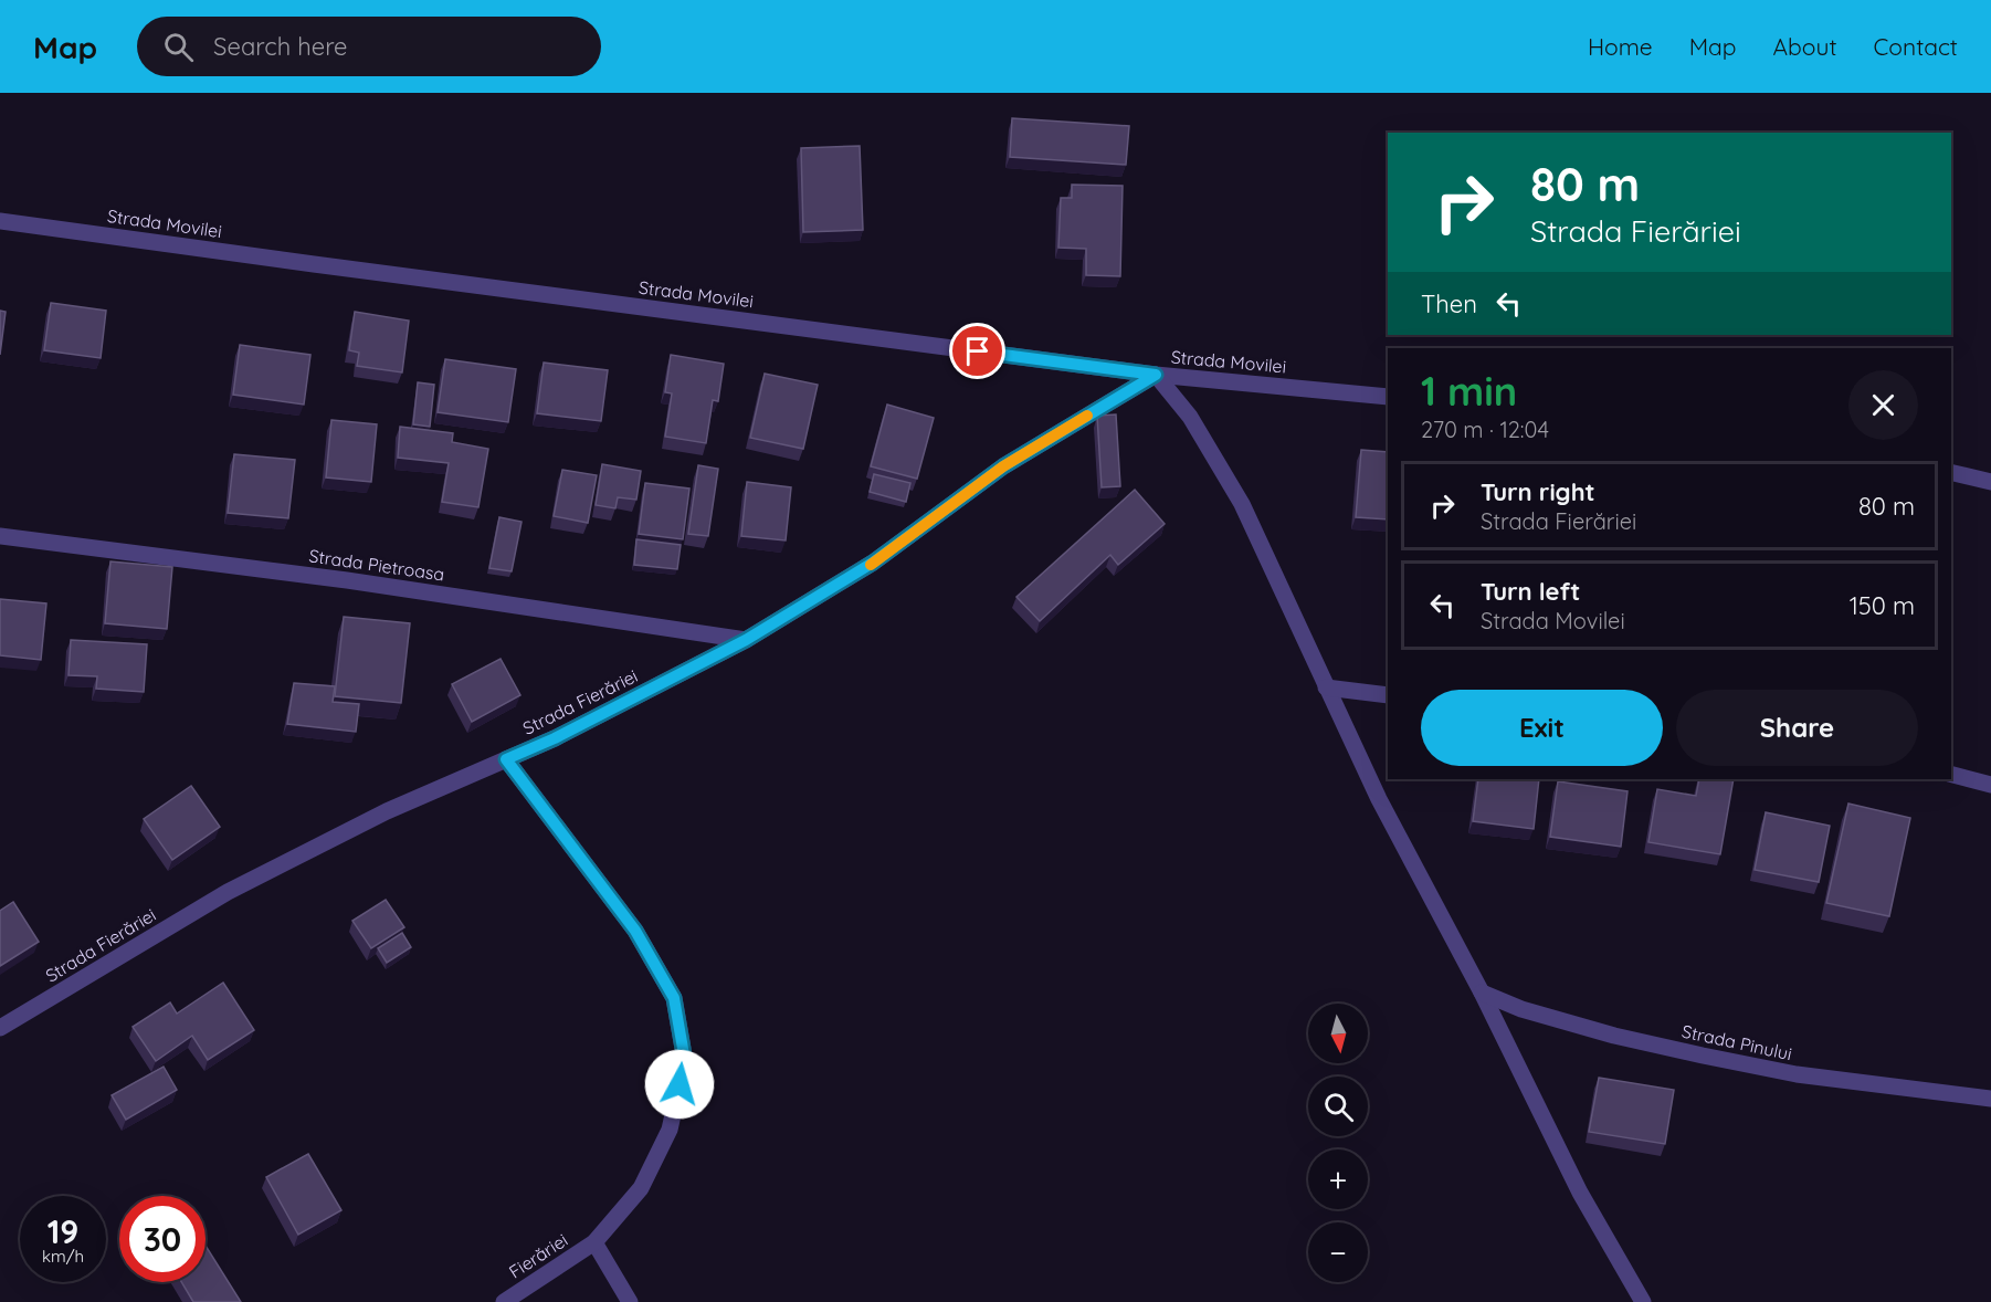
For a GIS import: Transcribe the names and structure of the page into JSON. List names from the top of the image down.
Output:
{
  "streets": {
    "street": [
      "Strada Movilei",
      "Strada Pietroasa",
      "Strada Fierăriei",
      "Strada Pinului",
      "Fierăriei"
    ]
  },
  "crossings": [
    ["Strada Movilei", "Strada Fierăriei"],
    ["Strada Pietroasa", "Strada Fierăriei"],
    ["Strada Fierăriei", "Fierăriei"]
  ],
  "north": "bottom",
  "page": {
    "header": "Map",
    "search": "Search here",
    "nav": [
      "Home",
      "Map",
      "About",
      "Contact"
    ],
    "turn": ["80 m", "Strada Fierăriei"],
    "then": "Then",
    "heading": ["1 min", "270 m · 12:04"],
    "list": [
      {
        "name": "Turn right",
        "note": "Strada Fierăriei",
        "value": "80 m"
      },
      {
        "name": "Turn left",
        "note": "Strada Movilei",
        "value": "150 m"
      }
    ],
    "buttons": ["Exit", "Share"],
    "map_buttons": ["+", "−"],
    "speed": "19 km/h",
    "limit": "30"
  }
}
